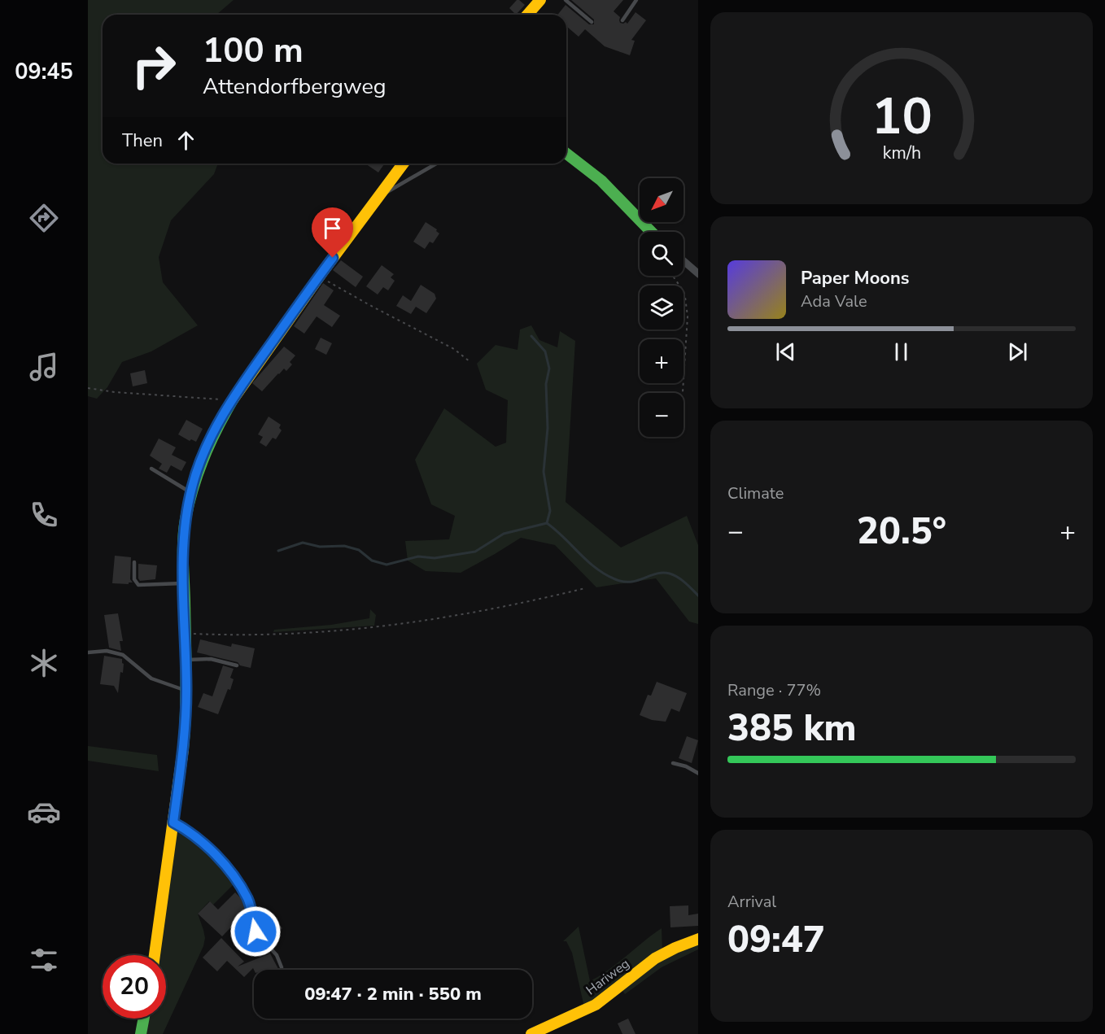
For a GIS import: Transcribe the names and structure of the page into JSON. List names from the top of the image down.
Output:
{
  "streets": {
    "street": ["Hariweg"]
  },
  "north": "bottom left",
  "page": {
    "tabs": "09:45",
    "turn": ["100 m", "Attendorfbergweg"],
    "then": "Then",
    "map_buttons": ["+", "−"],
    "song": ["Paper Moons", "Ada Vale"],
    "tile": [
      "Climate",
      ["Range · 77%", "385 km"],
      ["Arrival", "09:47"]
    ],
    "heat": ["−", "20.5°", "+"],
    "limit": "20",
    "trip": "09:47 · 2 min · 550 m",
    "gauge": ["10", "km/h"]
  }
}
